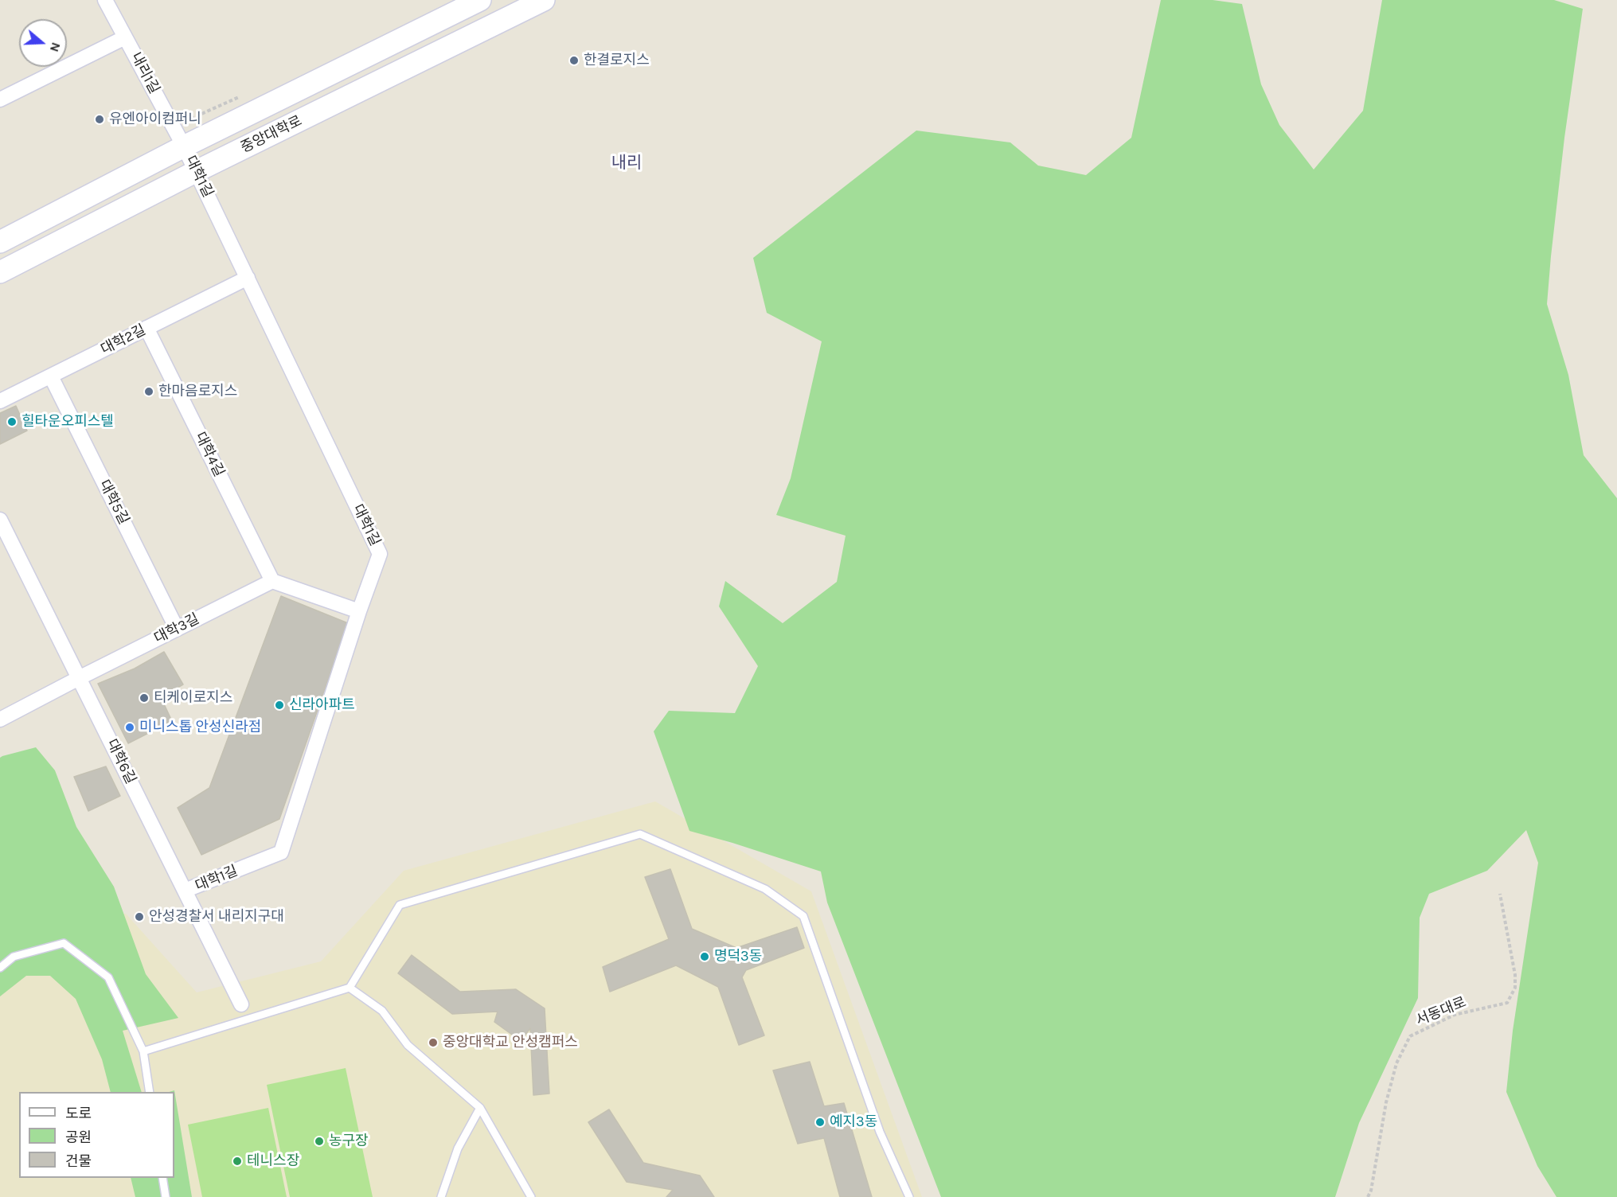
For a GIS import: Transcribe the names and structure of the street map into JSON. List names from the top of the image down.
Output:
{
  "streets": {
    "street": [
      "내리1길",
      "중앙대학로",
      "대학1길",
      "대학2길",
      "대학4길",
      "대학5길",
      "대학3길",
      "대학6길"
    ],
    "path": ["서동대로"]
  },
  "crossings": [
    ["내리1길", "중앙대학로"],
    ["내리1길", "대학1길"],
    ["중앙대학로", "대학1길"],
    ["대학1길", "대학2길"],
    ["대학1길", "대학6길"],
    ["대학2길", "대학4길"],
    ["대학2길", "대학5길"],
    ["대학4길", "대학3길"],
    ["대학5길", "대학3길"],
    ["대학3길", "대학6길"]
  ],
  "districts": ["내리"],
  "places": [
    "한결로지스",
    "유엔아이컴퍼니",
    "한마음로지스",
    "힐타운오피스텔",
    "티케이로지스",
    "신라아파트",
    "미니스톱 안성신라점",
    "안성경찰서 내리지구대",
    "명덕3동",
    "중앙대학교 안성캠퍼스",
    "예지3동",
    "농구장",
    "테니스장"
  ],
  "legend": ["도로", "공원", "건물"],
  "north": "right"
}
